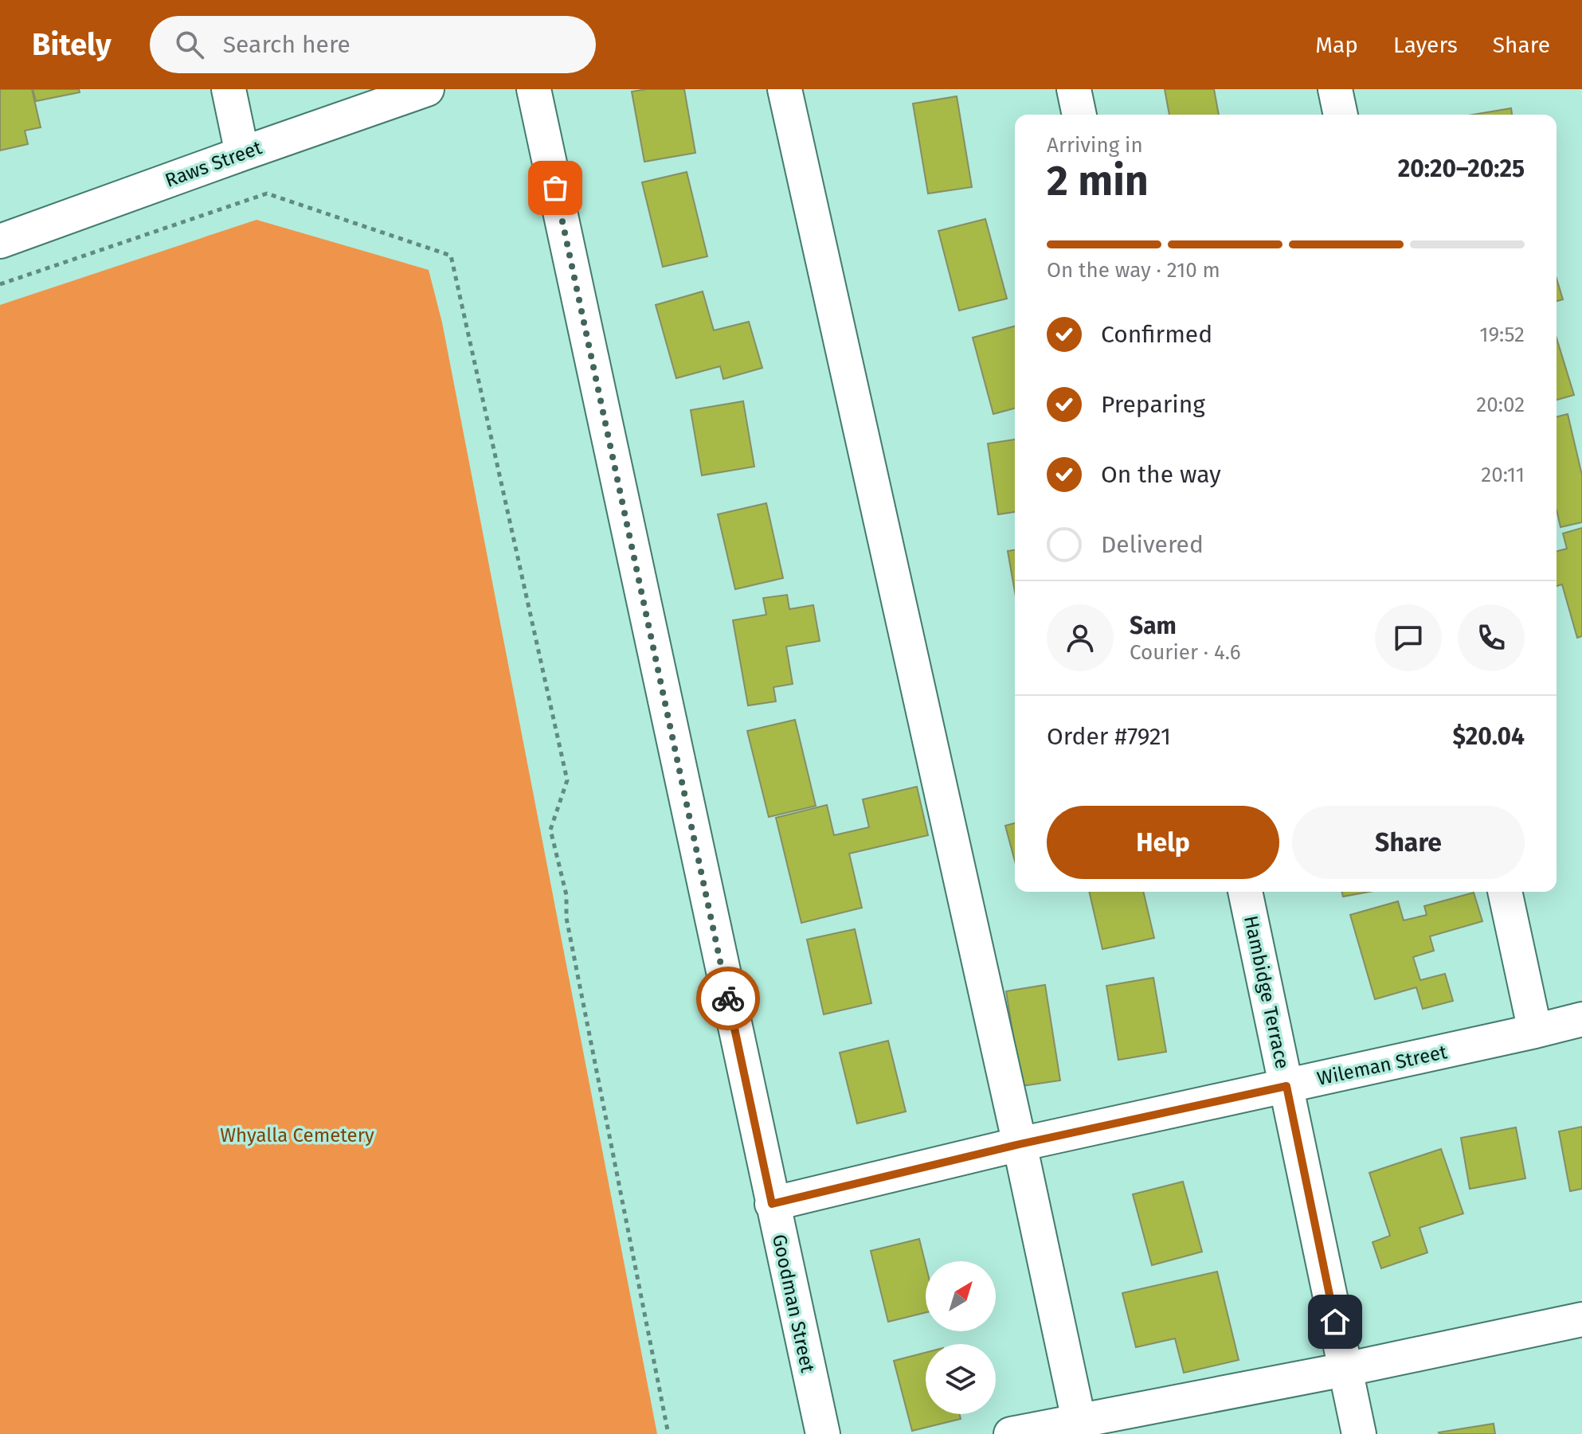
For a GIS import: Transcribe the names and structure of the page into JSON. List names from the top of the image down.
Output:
{
  "streets": {
    "street": [
      "Raws Street",
      "Hambidge Terrace",
      "Wileman Street",
      "Goodman Street"
    ]
  },
  "crossings": [
    ["Hambidge Terrace", "Wileman Street"],
    ["Wileman Street", "Goodman Street"]
  ],
  "parks": ["Whyalla Cemetery"],
  "north": "top right",
  "page": {
    "header": "Bitely",
    "search": "Search here",
    "nav": ["Map", "Layers", "Share"],
    "heading": ["2 min", "Arriving in", "20:20–20:25"],
    "panel": [
      "Sam",
      "Courier · 4.6",
      "Order #7921",
      "$20.04"
    ],
    "bar": "On the way · 210 m",
    "list": [
      ["Confirmed", "19:52"],
      ["Preparing", "20:02"],
      ["On the way", "20:11"],
      "Delivered"
    ],
    "buttons": ["Help", "Share"]
  }
}
